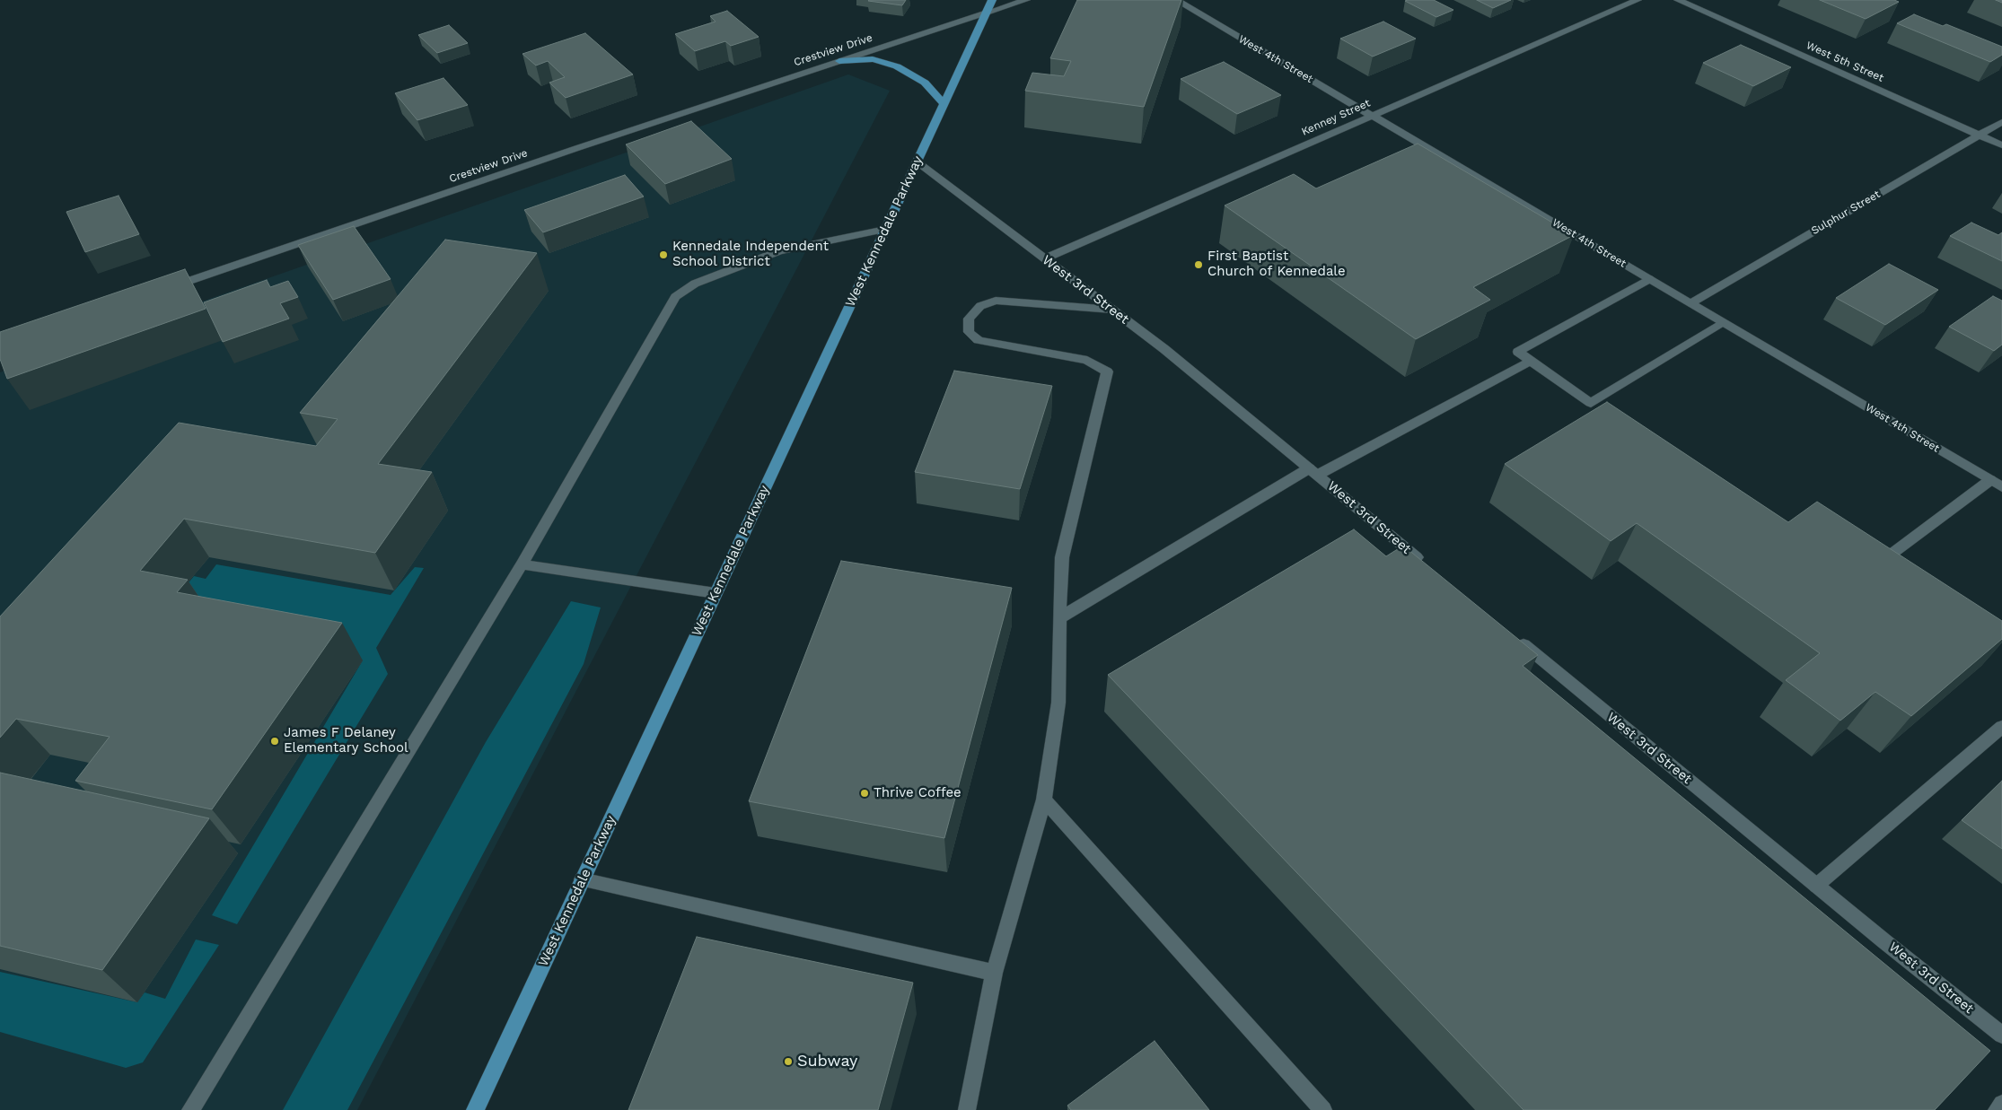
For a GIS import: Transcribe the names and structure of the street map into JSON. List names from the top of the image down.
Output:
{
  "streets": {
    "main road": ["West Kennedale Parkway"],
    "street": [
      "Crestview Drive",
      "West 4th Street",
      "West 5th Street",
      "Kenney Street",
      "Sulphur Street",
      "West 3rd Street"
    ]
  },
  "crossings": [
    ["Crestview Drive", "West Kennedale Parkway"],
    ["West 4th Street", "Kenney Street"],
    ["West 4th Street", "Sulphur Street"],
    ["West 5th Street", "Sulphur Street"],
    ["Kenney Street", "West 3rd Street"],
    ["West Kennedale Parkway", "West 3rd Street"]
  ],
  "places": [
    "Kennedale Independent School District",
    "First Baptist Church of Kennedale",
    "James F Delaney Elementary School",
    "Thrive Coffee",
    "Subway"
  ]
}
